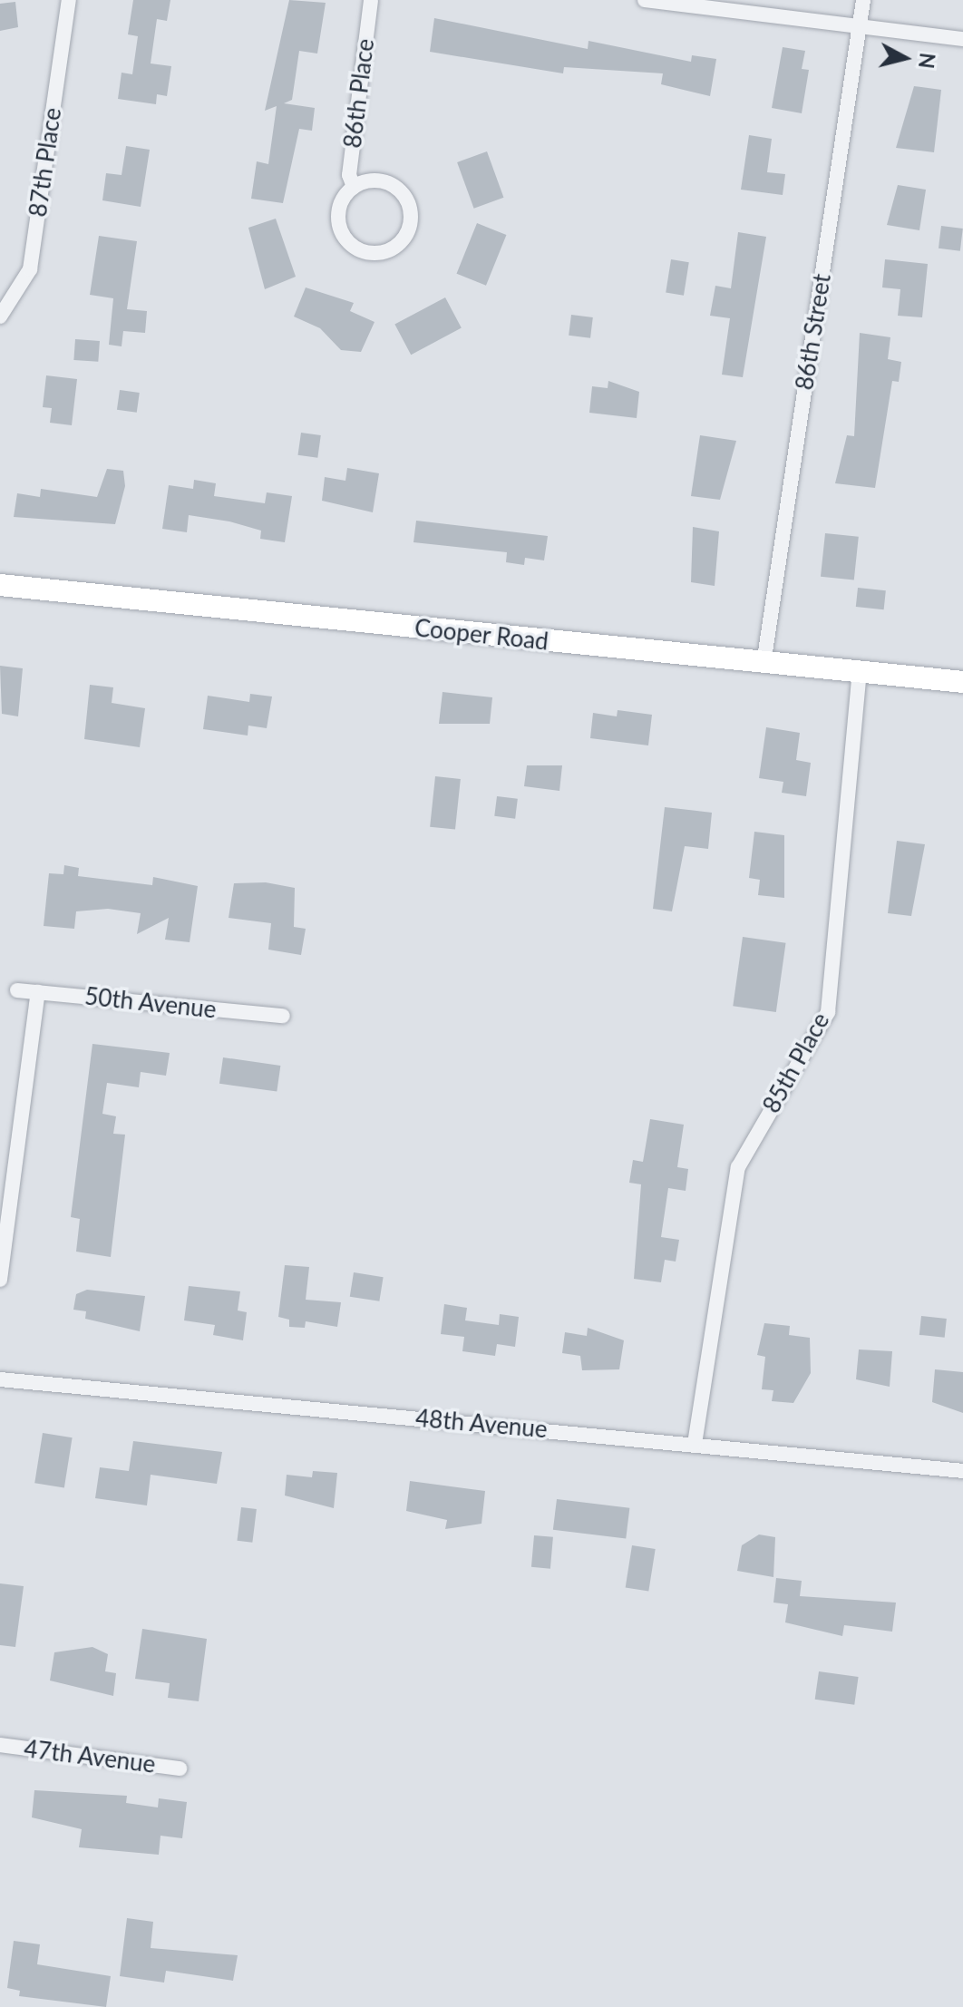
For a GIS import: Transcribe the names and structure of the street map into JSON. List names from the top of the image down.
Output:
{
  "streets": {
    "street": [
      "86th Place",
      "87th Place",
      "86th Street",
      "Cooper Road",
      "50th Avenue",
      "85th Place",
      "48th Avenue",
      "47th Avenue"
    ]
  },
  "crossings": [
    ["86th Street", "Cooper Road"],
    ["Cooper Road", "85th Place"],
    ["85th Place", "48th Avenue"]
  ],
  "north": "right"
}
